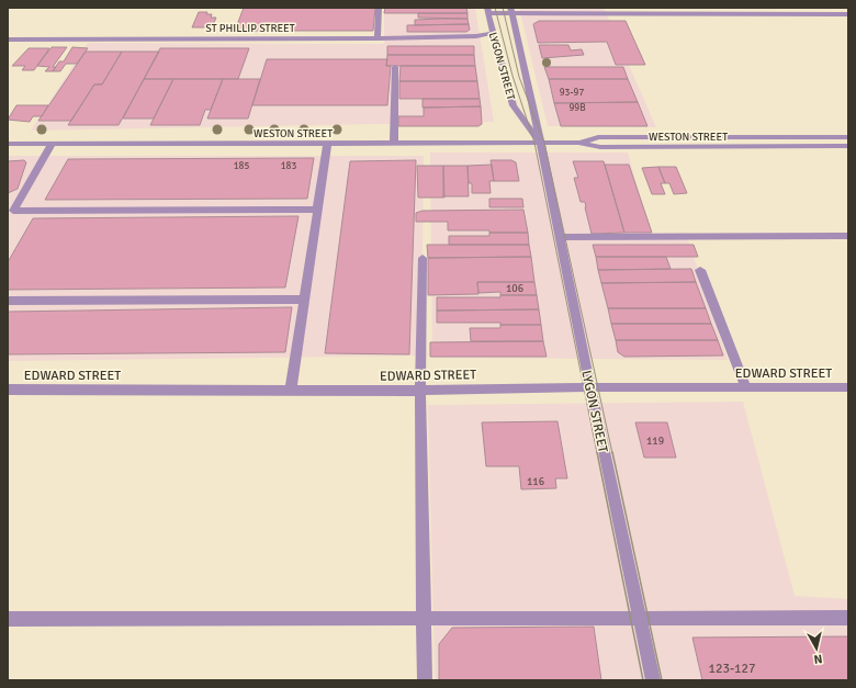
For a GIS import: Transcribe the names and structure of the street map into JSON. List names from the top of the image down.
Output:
{
  "streets": {
    "street": [
      "ST PHILLIP STREET",
      "LYGON STREET",
      "WESTON STREET",
      "EDWARD STREET"
    ]
  },
  "crossings": [
    ["ST PHILLIP STREET", "LYGON STREET"],
    ["LYGON STREET", "WESTON STREET"],
    ["LYGON STREET", "EDWARD STREET"]
  ],
  "house_numbers": [
    "93-97",
    "99B",
    "185",
    "183",
    "106",
    "119",
    "116",
    "123-127"
  ],
  "north": "bottom"
}
